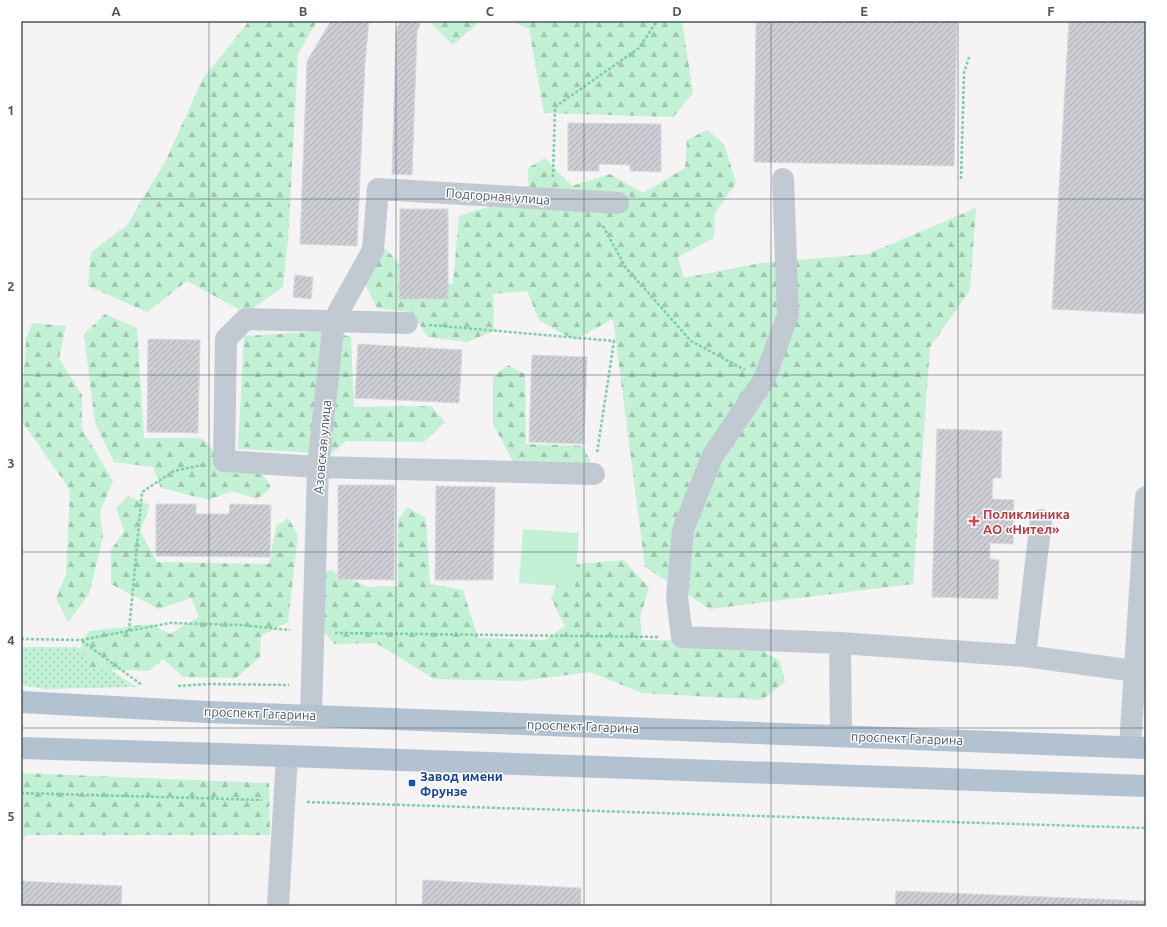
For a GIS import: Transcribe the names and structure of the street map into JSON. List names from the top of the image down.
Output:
{
  "streets": {
    "main road": ["проспект Гагарина"],
    "street": ["Подгорная улица", "Азовская улица"]
  },
  "crossings": [
    ["Подгорная улица", "Азовская улица"],
    ["Азовская улица", "проспект Гагарина"]
  ],
  "places": {
    "health": ["Поликлиника АО «Нител»"],
    "transit": ["Завод имени Фрунзе"]
  },
  "grid": {
    "columns": [
      "A",
      "B",
      "C",
      "D",
      "E",
      "F"
    ],
    "rows": [
      "1",
      "2",
      "3",
      "4",
      "5"
    ]
  }
}
